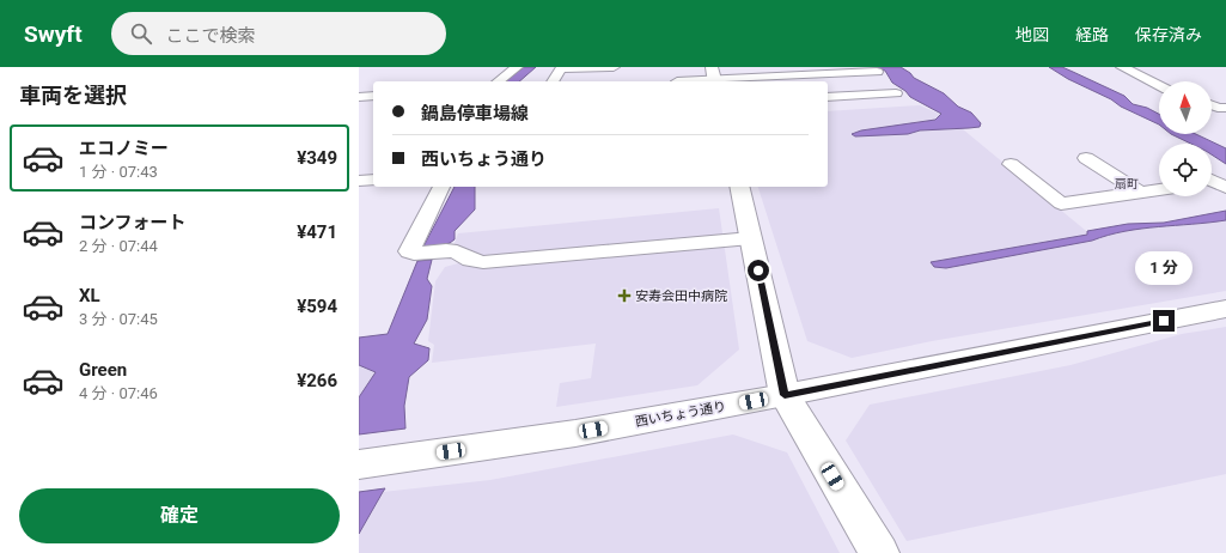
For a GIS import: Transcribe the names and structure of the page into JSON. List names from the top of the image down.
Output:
{
  "streets": {
    "main road": ["西いちょう通り"]
  },
  "districts": ["扇町"],
  "places": {
    "health": ["安寿会田中病院"]
  },
  "north": "top",
  "page": {
    "header": "Swyft",
    "search": "ここで検索",
    "nav": ["地図", "経路", "保存済み"],
    "heading": "車両を選択",
    "banner": ["鍋島停車場線", "西いちょう通り"],
    "list": [
      {
        "name": "エコノミー",
        "note": "1 分 · 07:43",
        "value": "¥349"
      },
      {
        "name": "コンフォート",
        "note": "2 分 · 07:44",
        "value": "¥471"
      },
      {
        "name": "XL",
        "note": "3 分 · 07:45",
        "value": "¥594"
      },
      {
        "name": "Green",
        "note": "4 分 · 07:46",
        "value": "¥266"
      }
    ],
    "bubble": "1 分",
    "buttons": "確定"
  }
}
